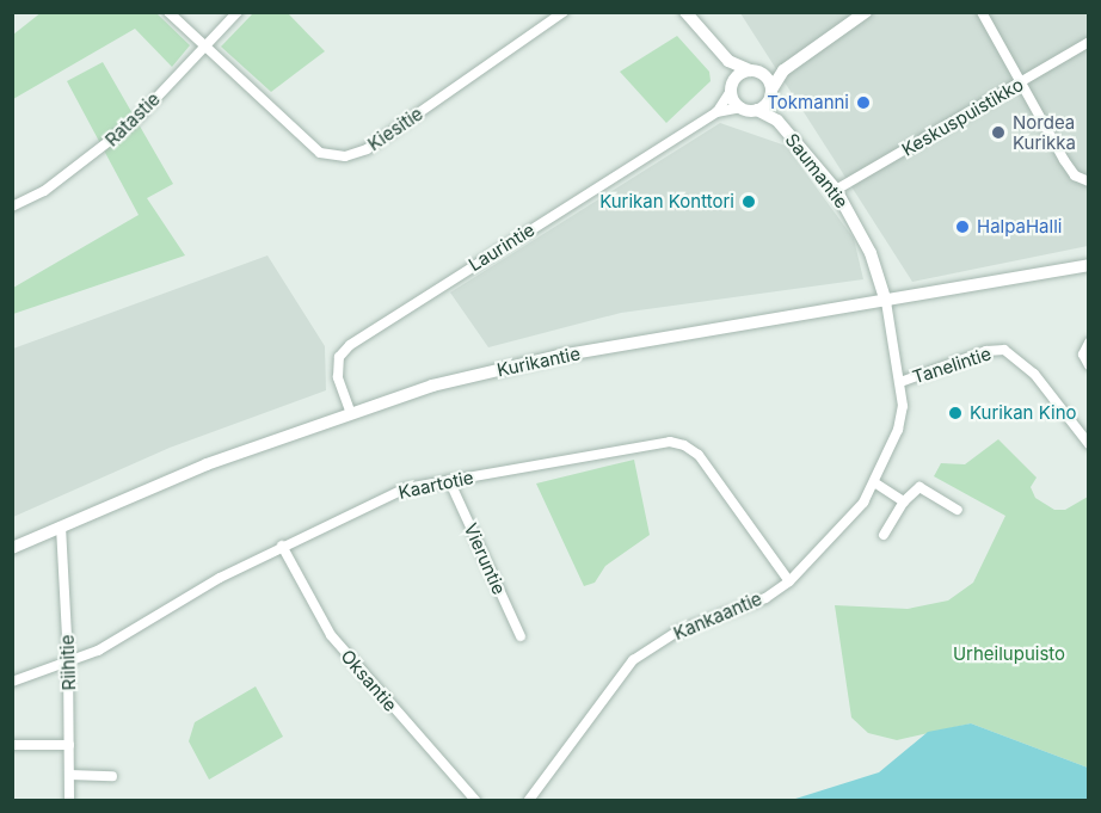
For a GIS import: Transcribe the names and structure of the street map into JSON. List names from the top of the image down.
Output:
{
  "streets": {
    "street": [
      "Keskuspuistikko",
      "Ratastie",
      "Kiesitie",
      "Saumantie",
      "Laurintie",
      "Kurikantie",
      "Tanelintie",
      "Kaartotie",
      "Vieruntie",
      "Kankaantie",
      "Riihitie",
      "Oksantie"
    ]
  },
  "crossings": [
    ["Keskuspuistikko", "Saumantie"],
    ["Ratastie", "Kiesitie"],
    ["Saumantie", "Laurintie"],
    ["Saumantie", "Kurikantie"],
    ["Saumantie", "Kankaantie"],
    ["Laurintie", "Kurikantie"],
    ["Kurikantie", "Kankaantie"],
    ["Kurikantie", "Riihitie"],
    ["Tanelintie", "Kankaantie"],
    ["Kaartotie", "Vieruntie"],
    ["Kaartotie", "Kankaantie"],
    ["Kaartotie", "Riihitie"],
    ["Kaartotie", "Oksantie"]
  ],
  "parks": ["Urheilupuisto"],
  "places": [
    "Tokmanni",
    "Nordea Kurikka",
    "Kurikan Konttori",
    "HalpaHalli",
    "Kurikan Kino"
  ]
}
